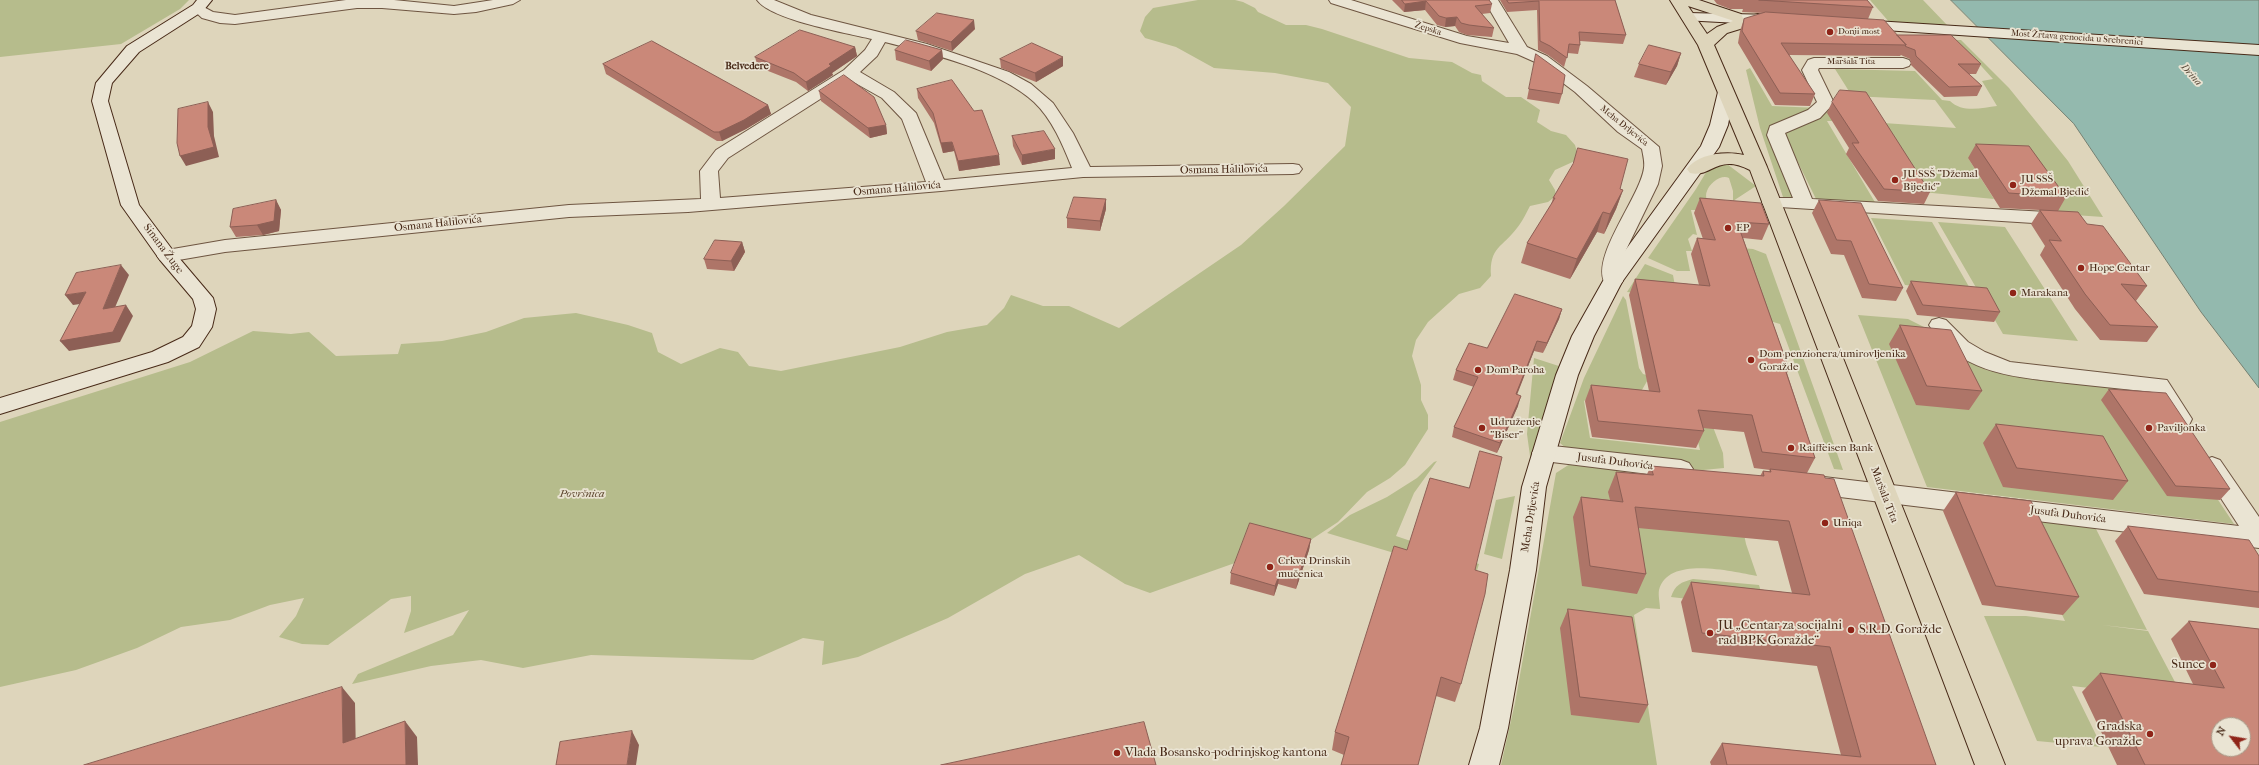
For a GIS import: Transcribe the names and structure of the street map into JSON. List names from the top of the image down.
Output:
{
  "streets": {
    "main road": ["Maršala Tita"],
    "street": [
      "Žepska",
      "Most Žrtava genocida u Srebrenici",
      "Meha Drljevića",
      "Osmana Halilovića",
      "Sinana Žuge",
      "Jusufa Duhovića"
    ]
  },
  "crossings": [
    ["Žepska", "Meha Drljevića"],
    ["Maršala Tita", "Meha Drljevića"],
    ["Maršala Tita", "Jusufa Duhovića"],
    ["Meha Drljevića", "Jusufa Duhovića"],
    ["Osmana Halilovića", "Sinana Žuge"]
  ],
  "districts": ["Belvedere"],
  "water": ["Drina"],
  "parks": ["Površnica"],
  "places": [
    "Donji most",
    "JU SSŠ \"Džemal Bijedić\"",
    "JU SSŠ Džemal Bjedić",
    "EP",
    "Hope Centar",
    "Marakana",
    "Dom penzionera/umirovljenika Goražde",
    "Dom Paroha",
    "Udruženje \"Biser\"",
    "Paviljonka",
    "Raiffeisen Bank",
    "Uniqa",
    "Crkva Drinskih mučenica",
    "S.R.D. Goražde",
    "JU „Centar za socijalni rad BPK Goražde“",
    "Sunce",
    "Gradska uprava Goražde",
    "Vlada Bosansko-podrinjskog kantona"
  ],
  "north": "top left"
}
